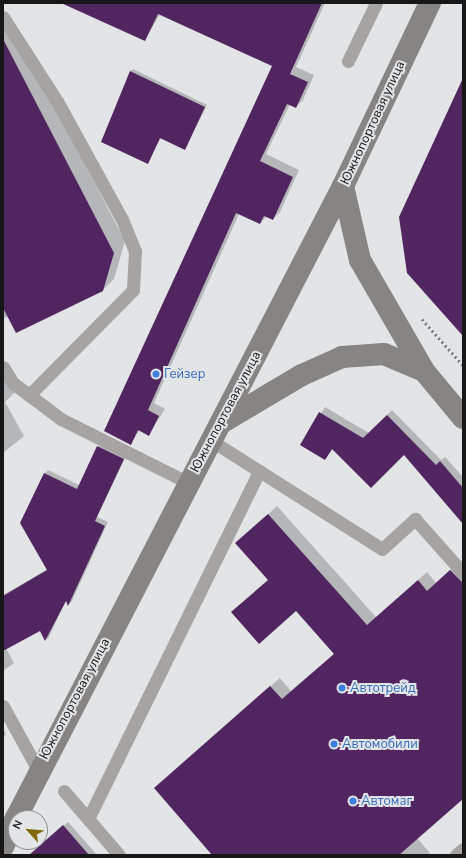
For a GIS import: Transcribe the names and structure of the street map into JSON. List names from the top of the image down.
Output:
{
  "streets": {
    "main road": ["Южнопортовая улица"]
  },
  "places": [
    "Гейзер",
    "Автотрейд",
    "Автомобили",
    "Автомаг"
  ],
  "north": "top left"
}
